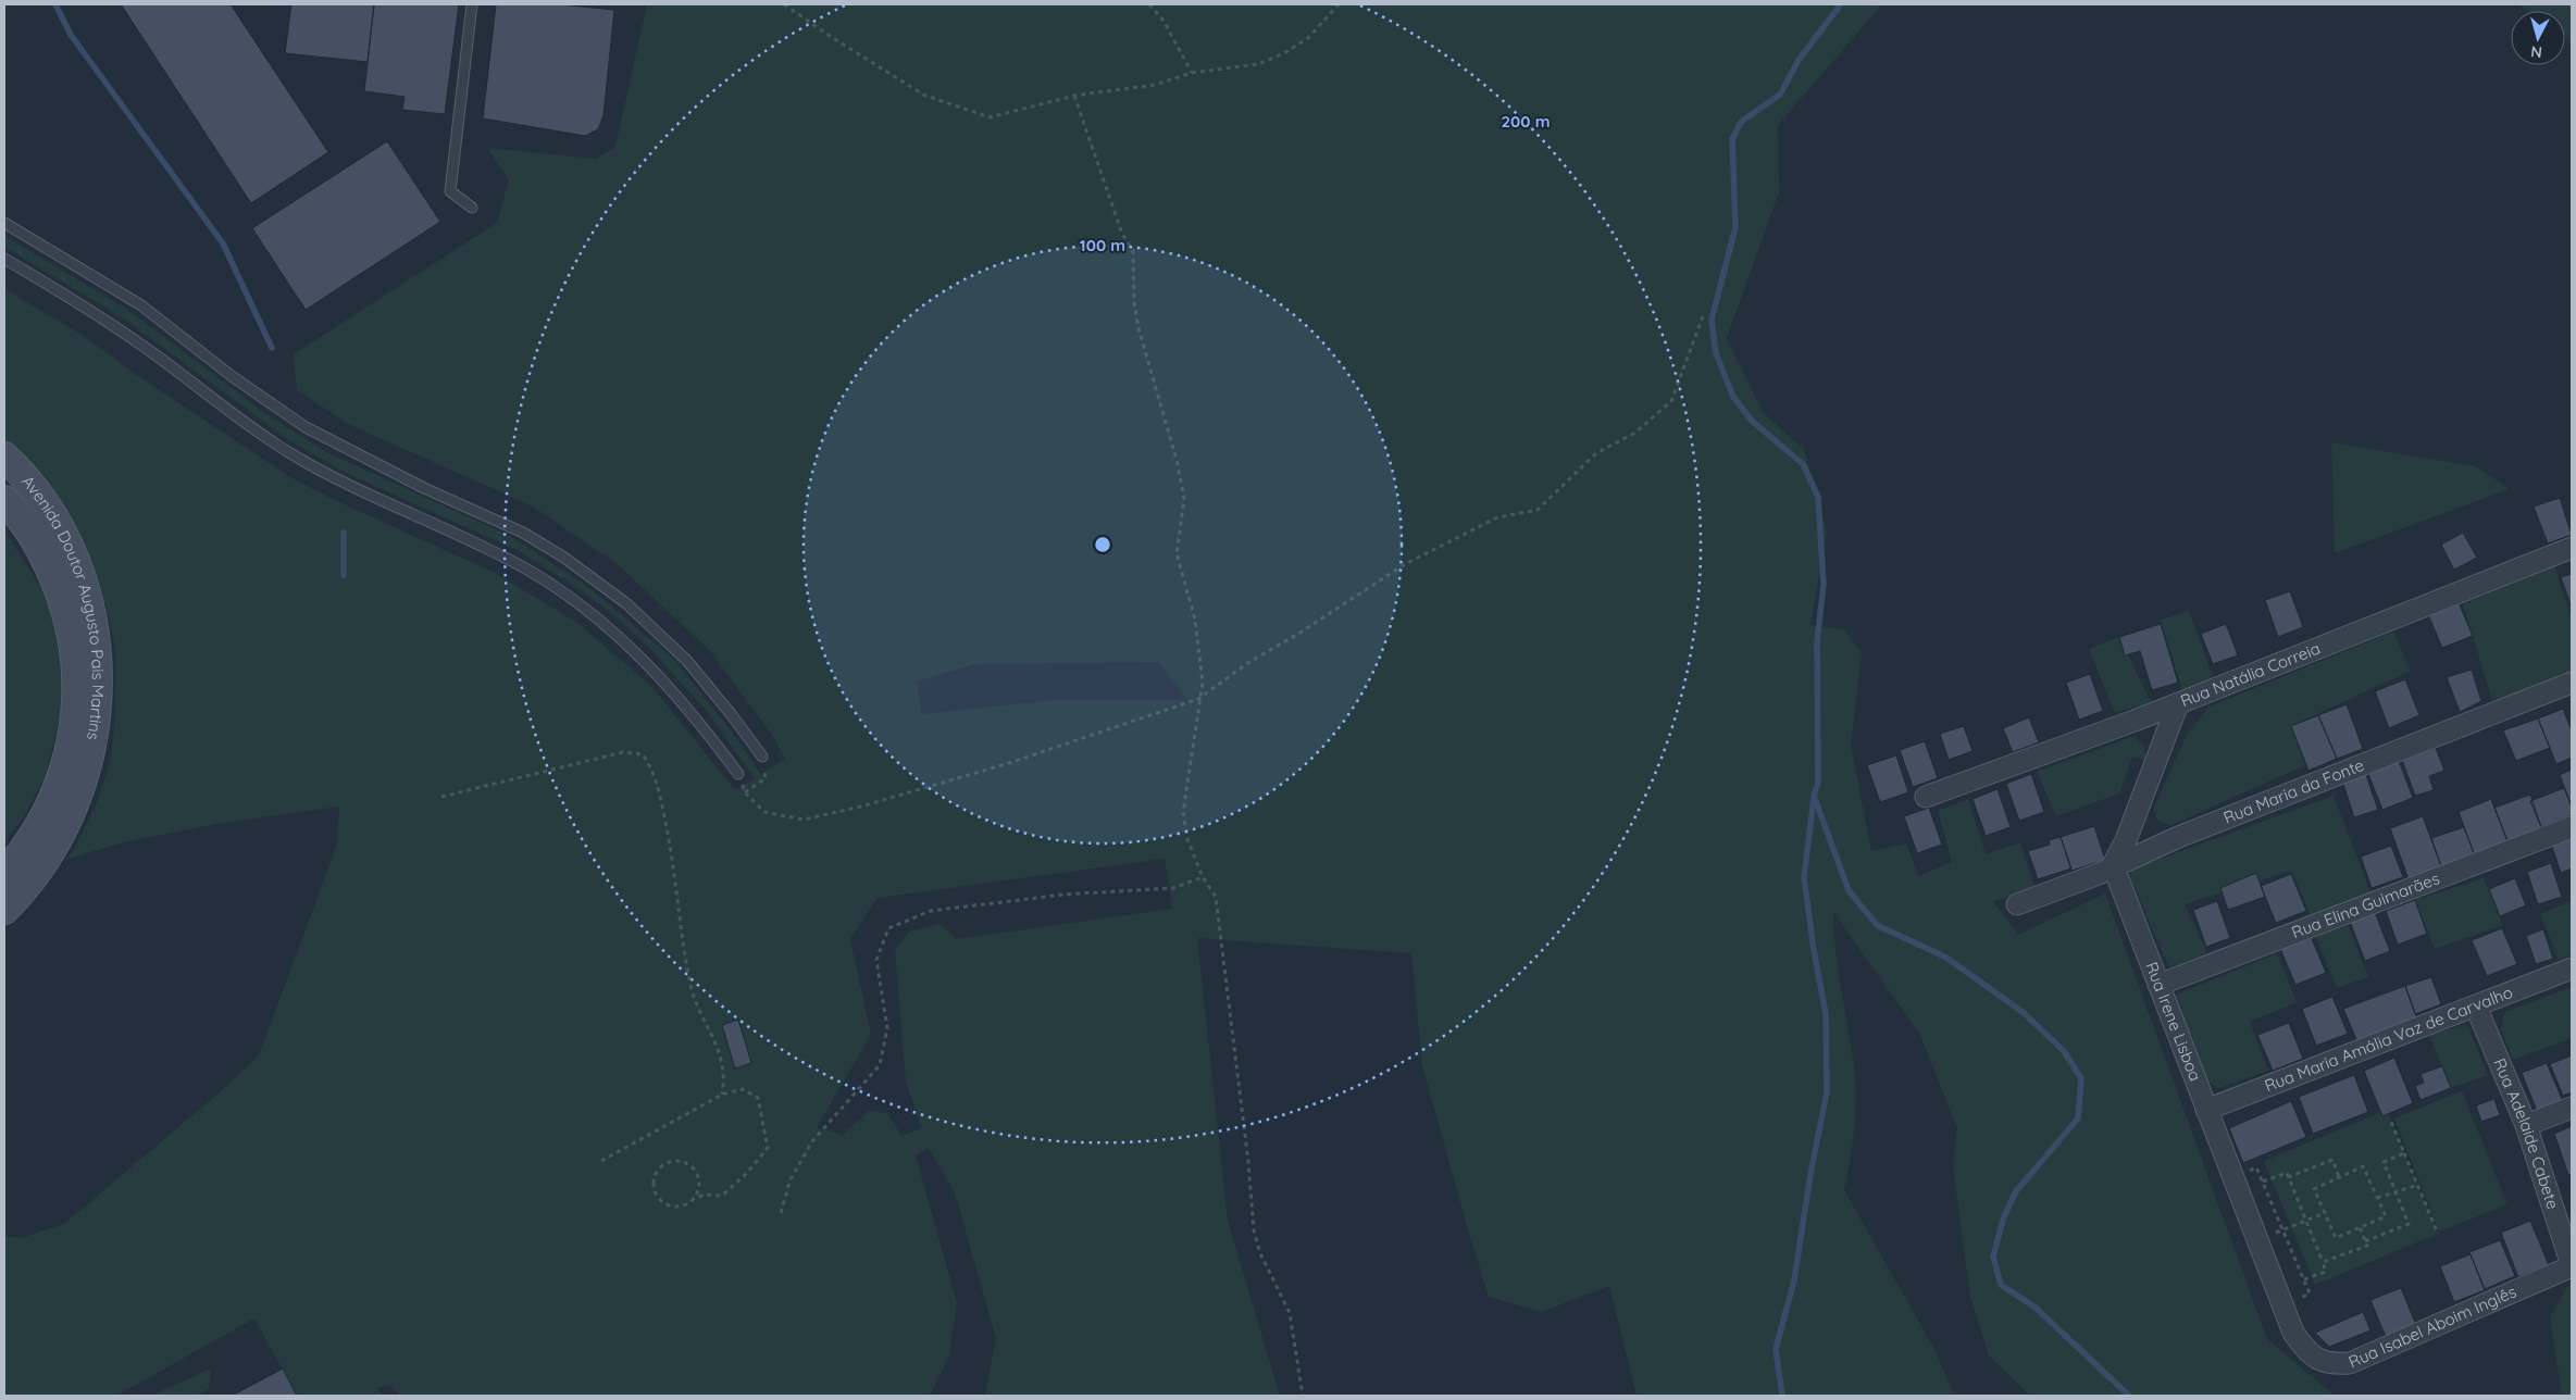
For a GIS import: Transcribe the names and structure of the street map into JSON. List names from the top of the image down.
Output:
{
  "streets": {
    "main road": ["Avenida Doutor Augusto Pais Martins"],
    "street": [
      "Rua Natália Correia",
      "Rua Maria da Fonte",
      "Rua Elina Guimarães",
      "Rua Irene Lisboa",
      "Rua Maria Amália Vaz de Carvalho",
      "Rua Adelaide Cabete",
      "Rua Isabel Aboim Inglês"
    ]
  },
  "crossings": [
    ["Rua Maria da Fonte", "Rua Irene Lisboa"],
    ["Rua Elina Guimarães", "Rua Irene Lisboa"],
    ["Rua Irene Lisboa", "Rua Maria Amália Vaz de Carvalho"],
    ["Rua Irene Lisboa", "Rua Isabel Aboim Inglês"],
    ["Rua Maria Amália Vaz de Carvalho", "Rua Adelaide Cabete"],
    ["Rua Adelaide Cabete", "Rua Isabel Aboim Inglês"]
  ],
  "north": "bottom",
  "rings": ["200 m", "100 m"]
}
